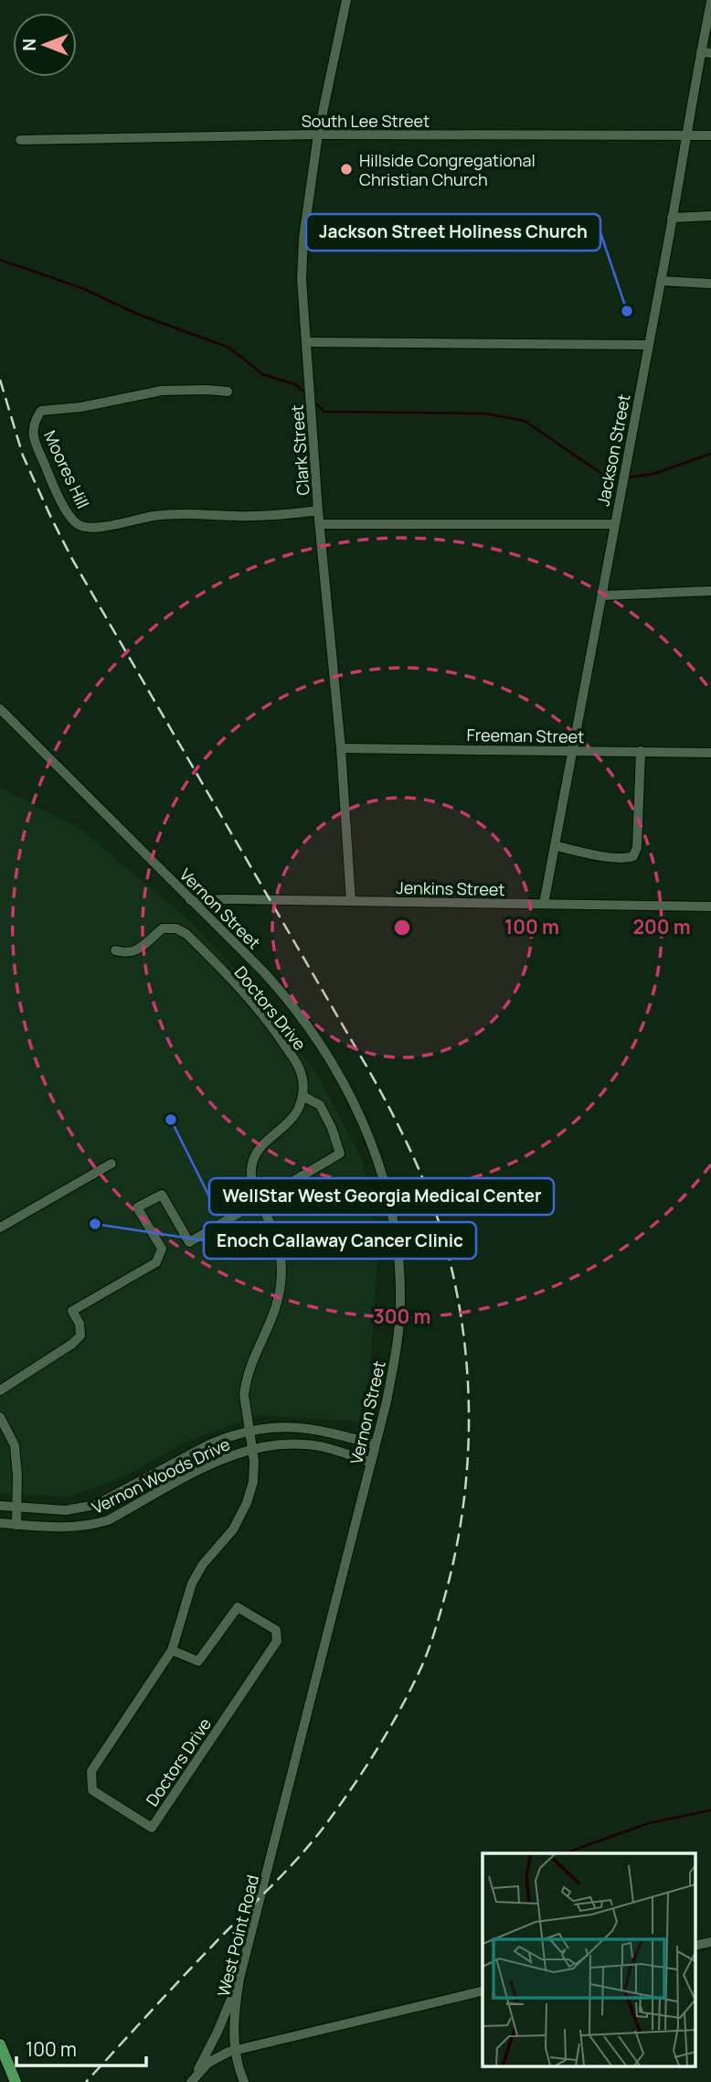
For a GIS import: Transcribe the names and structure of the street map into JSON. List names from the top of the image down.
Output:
{
  "streets": {
    "street": [
      "South Lee Street",
      "Clark Street",
      "Jackson Street",
      "Moores Hill",
      "Freeman Street",
      "Jenkins Street",
      "Vernon Street",
      "Doctors Drive",
      "Vernon Woods Drive",
      "West Point Road"
    ]
  },
  "crossings": [
    ["South Lee Street", "Clark Street"],
    ["South Lee Street", "Jackson Street"],
    ["Clark Street", "Moores Hill"],
    ["Clark Street", "Freeman Street"],
    ["Clark Street", "Jenkins Street"],
    ["Jackson Street", "Freeman Street"],
    ["Jackson Street", "Jenkins Street"],
    ["Jenkins Street", "Vernon Street"],
    ["Vernon Street", "Vernon Woods Drive"],
    ["Vernon Street", "West Point Road"],
    ["Doctors Drive", "Vernon Woods Drive"]
  ],
  "places": [
    "Hillside Congregational Christian Church",
    "Jackson Street Holiness Church",
    "WellStar West Georgia Medical Center",
    "Enoch Callaway Cancer Clinic"
  ],
  "scale_bar": "100 m",
  "north": "left",
  "rings": ["100 m", "200 m", "300 m"]
}
